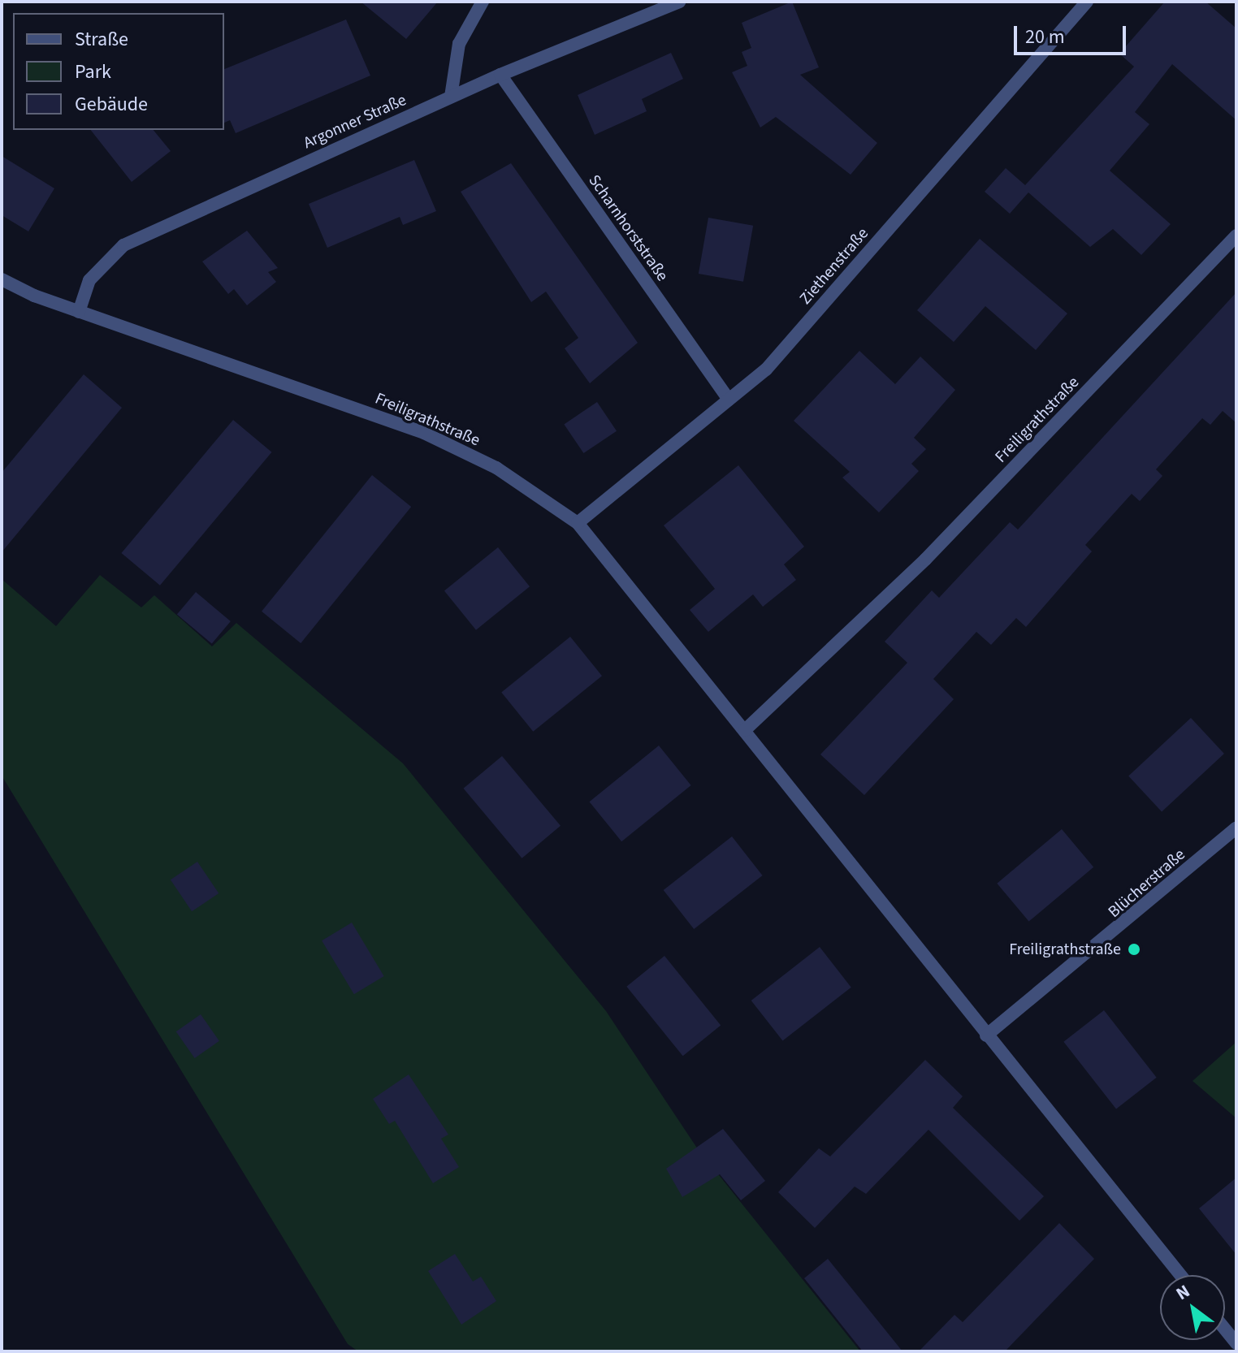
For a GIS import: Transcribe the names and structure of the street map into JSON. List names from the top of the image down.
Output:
{
  "streets": {
    "street": [
      "Argonner Straße",
      "Scharnhorststraße",
      "Ziethenstraße",
      "Freiligrathstraße",
      "Blücherstraße"
    ]
  },
  "crossings": [
    ["Argonner Straße", "Scharnhorststraße"],
    ["Argonner Straße", "Freiligrathstraße"],
    ["Scharnhorststraße", "Ziethenstraße"],
    ["Ziethenstraße", "Freiligrathstraße"],
    ["Freiligrathstraße", "Blücherstraße"]
  ],
  "places": ["Freiligrathstraße"],
  "legend": ["Straße", "Park", "Gebäude"],
  "scale_bar": "20 m",
  "north": "top left"
}
